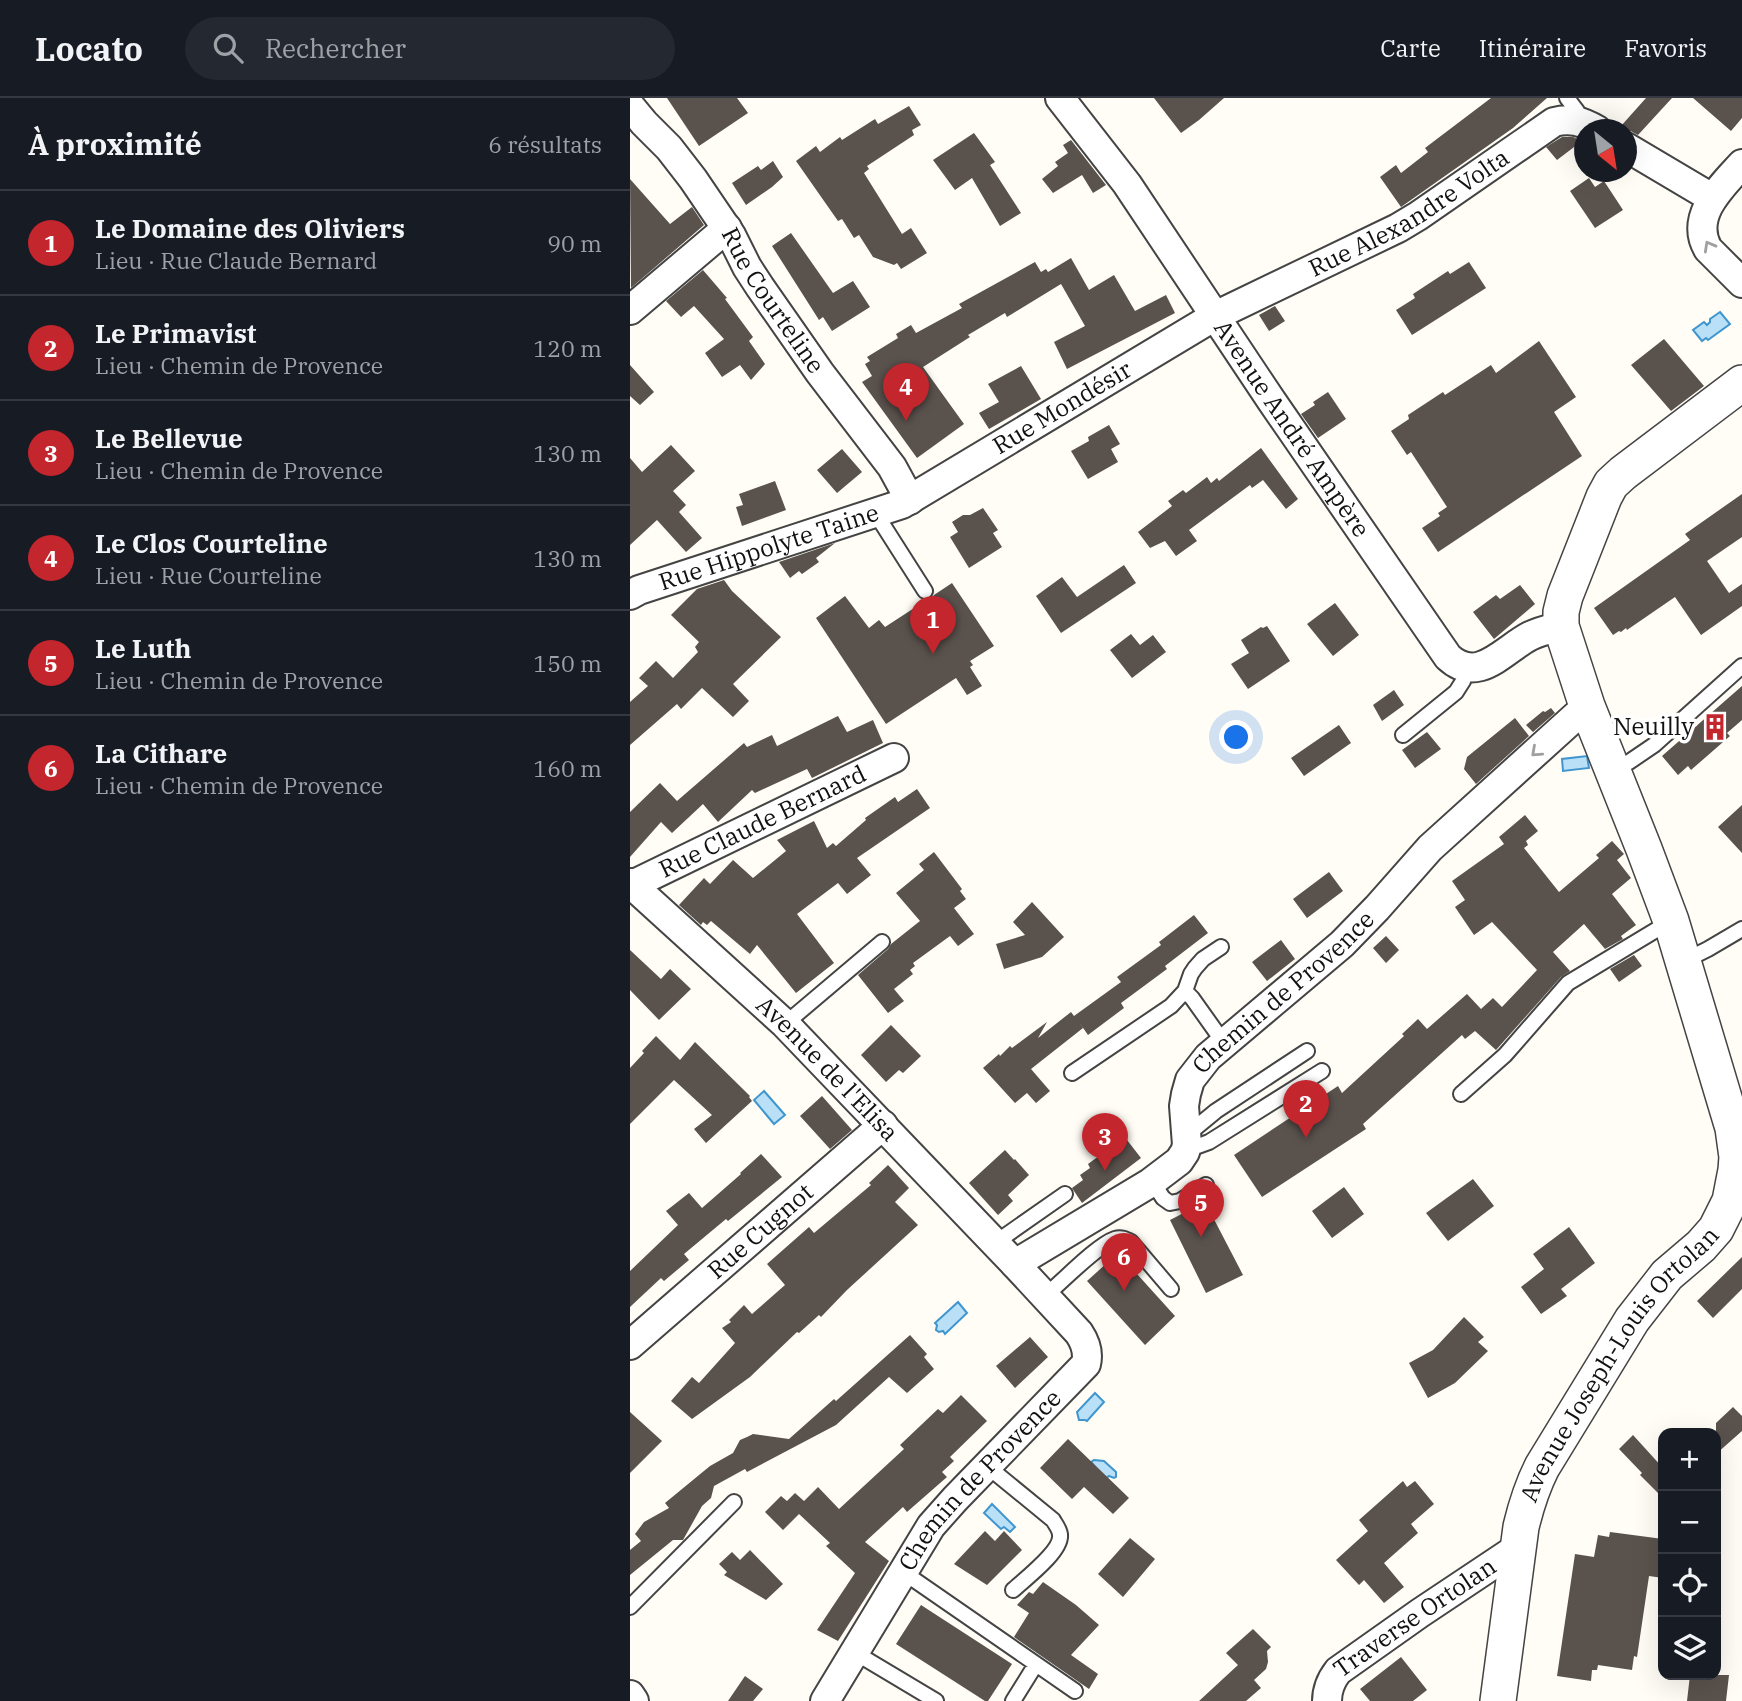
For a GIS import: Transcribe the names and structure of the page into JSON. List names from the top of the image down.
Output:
{
  "streets": {
    "street": [
      "Rue Alexandre Volta",
      "Rue Courteline",
      "Rue Mondésir",
      "Avenue André Ampère",
      "Rue Hippolyte Taine",
      "Rue Claude Bernard",
      "Chemin de Provence",
      "Avenue de l'Elisa",
      "Rue Cugnot",
      "Avenue Joseph-Louis Ortolan",
      "Traverse Ortolan"
    ]
  },
  "crossings": [
    ["Rue Alexandre Volta", "Rue Mondésir"],
    ["Rue Alexandre Volta", "Avenue André Ampère"],
    ["Rue Courteline", "Rue Mondésir"],
    ["Rue Courteline", "Rue Hippolyte Taine"],
    ["Rue Mondésir", "Avenue André Ampère"],
    ["Rue Mondésir", "Rue Hippolyte Taine"],
    ["Rue Claude Bernard", "Avenue de l'Elisa"],
    ["Chemin de Provence", "Avenue de l'Elisa"],
    ["Chemin de Provence", "Avenue Joseph-Louis Ortolan"],
    ["Avenue de l'Elisa", "Rue Cugnot"],
    ["Avenue Joseph-Louis Ortolan", "Traverse Ortolan"]
  ],
  "one_way": ["Chemin de Provence"],
  "places": {
    "building": ["Neuilly"]
  },
  "north": "bottom right",
  "page": {
    "header": "Locato",
    "search": "Rechercher",
    "nav": ["Carte", "Itinéraire", "Favoris"],
    "heading": ["À proximité", "6 résultats"],
    "list": [
      {
        "mark": "1",
        "name": "Le Domaine des Oliviers",
        "note": "Lieu · Rue Claude Bernard",
        "value": "90 m"
      },
      {
        "mark": "2",
        "name": "Le Primavist",
        "note": "Lieu · Chemin de Provence",
        "value": "120 m"
      },
      {
        "mark": "3",
        "name": "Le Bellevue",
        "note": "Lieu · Chemin de Provence",
        "value": "130 m"
      },
      {
        "mark": "4",
        "name": "Le Clos Courteline",
        "note": "Lieu · Rue Courteline",
        "value": "130 m"
      },
      {
        "mark": "5",
        "name": "Le Luth",
        "note": "Lieu · Chemin de Provence",
        "value": "150 m"
      },
      {
        "mark": "6",
        "name": "La Cithare",
        "note": "Lieu · Chemin de Provence",
        "value": "160 m"
      }
    ],
    "pins": [
      "4",
      "1",
      "2",
      "3",
      "5",
      "6"
    ],
    "map_buttons": ["+", "−"]
  }
}
